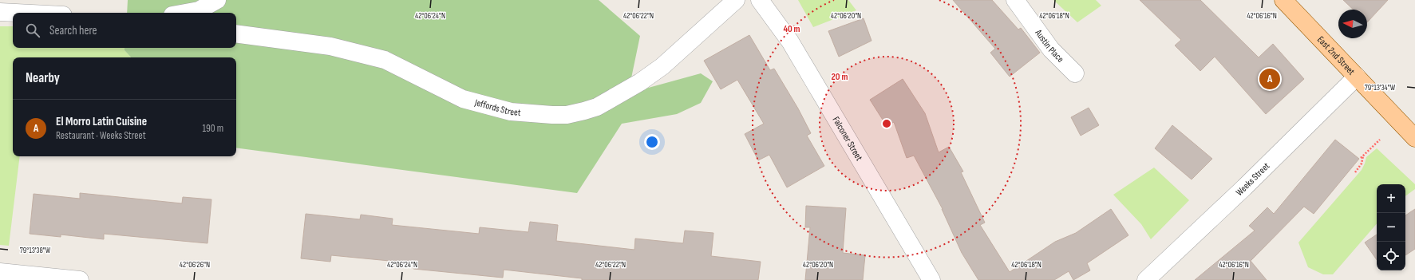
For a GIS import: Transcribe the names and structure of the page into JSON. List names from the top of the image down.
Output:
{
  "streets": {
    "main road": ["East 2nd Street"],
    "street": [
      "Austin Place",
      "Jeffords Street",
      "Falconer Street",
      "Weeks Street"
    ]
  },
  "crossings": [
    ["East 2nd Street", "Weeks Street"]
  ],
  "north": "left",
  "page": {
    "search": "Search here",
    "heading": "Nearby",
    "pins": "A",
    "list": [
      {
        "mark": "A",
        "name": "El Morro Latin Cuisine",
        "note": "Restaurant · Weeks Street",
        "value": "190 m"
      }
    ],
    "map_buttons": ["+", "−"]
  },
  "coordinates": [
    "42°06'24\"N",
    "42°06'22\"N",
    "42°06'20\"N",
    "42°06'18\"N",
    "42°06'16\"N",
    "79°13'34\"W",
    "79°13'38\"W",
    "42°06'26\"N"
  ],
  "rings": ["40 m", "20 m"]
}
